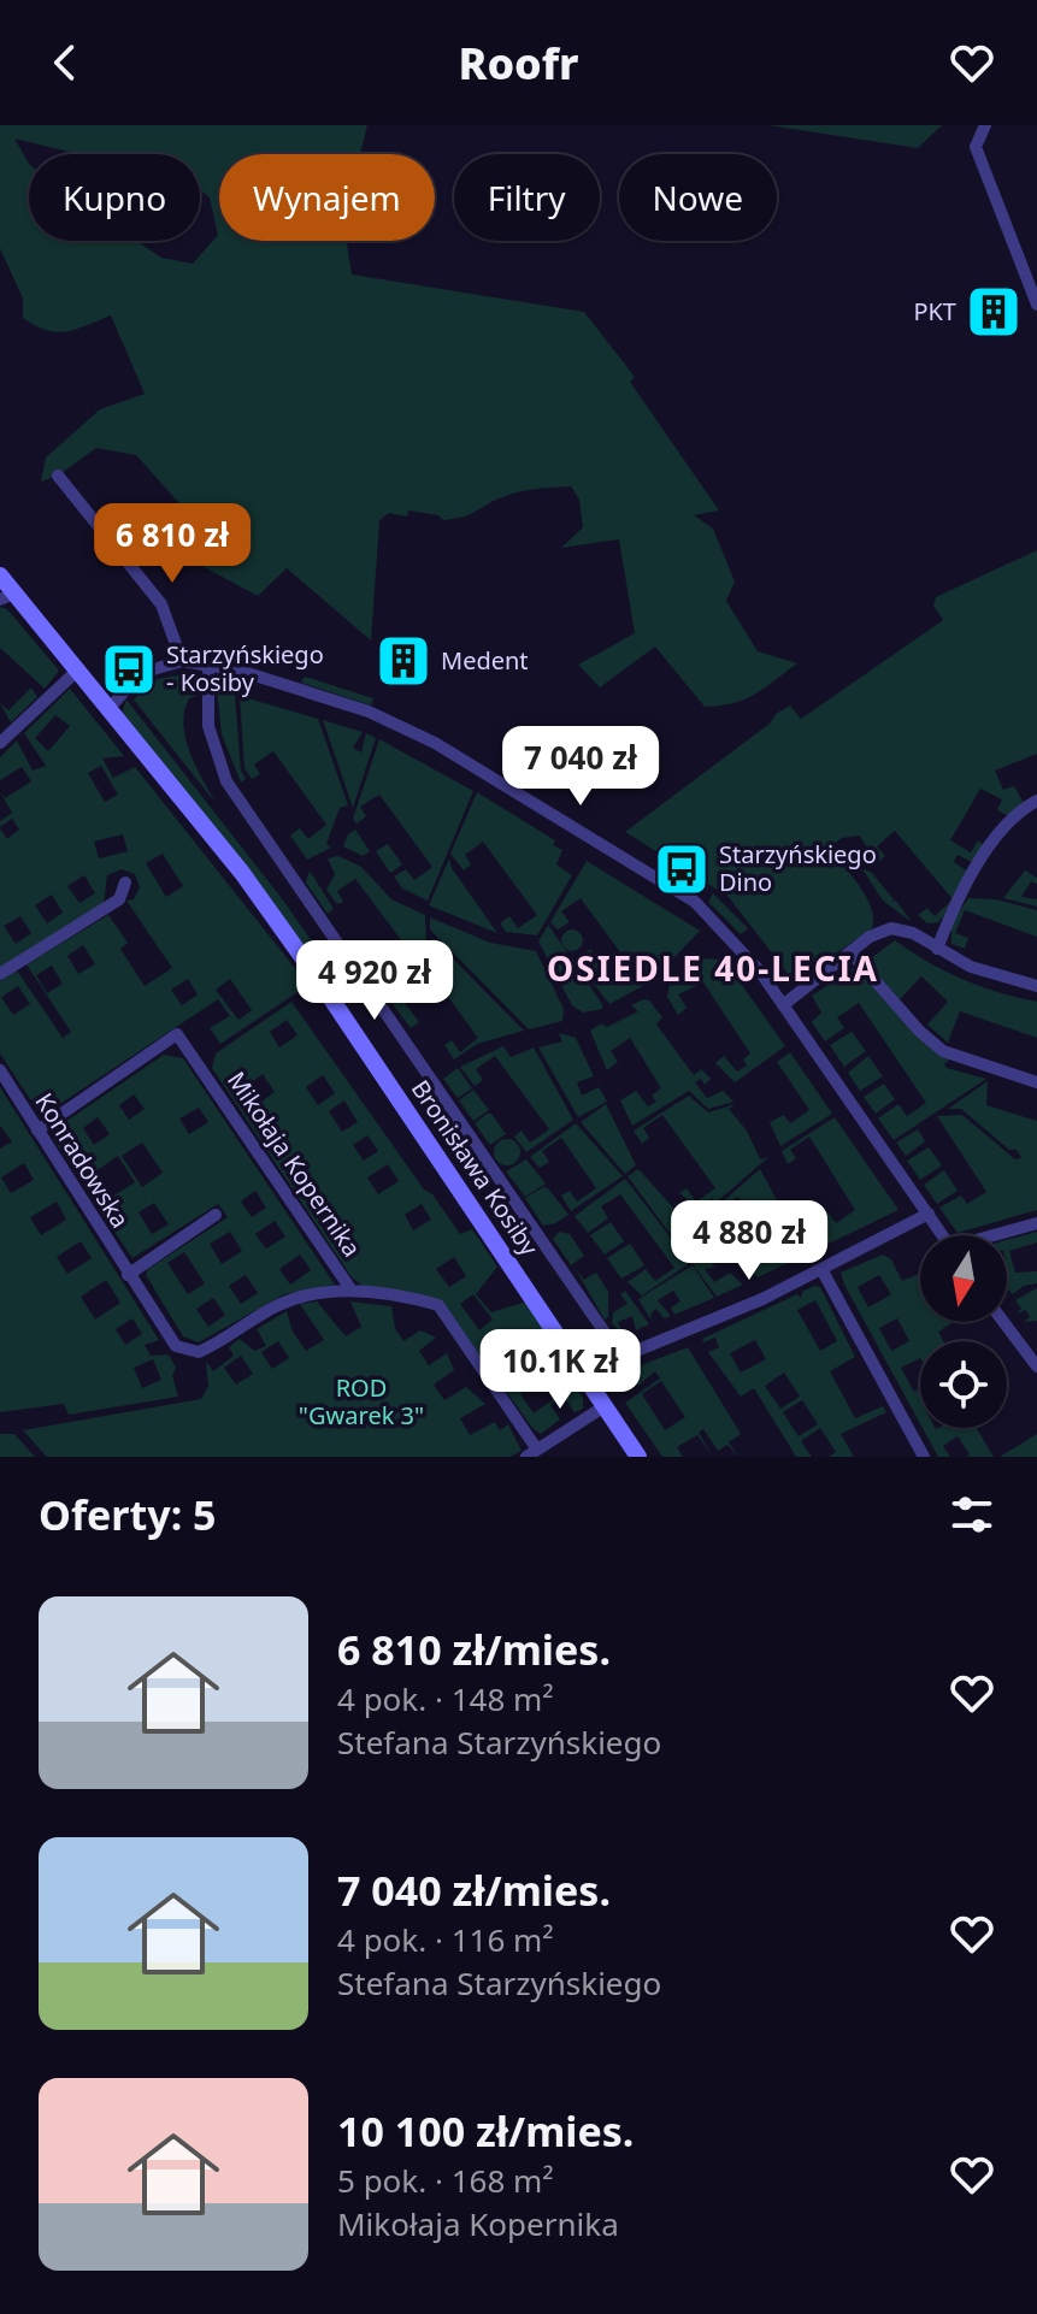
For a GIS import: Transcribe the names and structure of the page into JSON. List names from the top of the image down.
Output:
{
  "streets": {
    "street": ["Konradowska", "Mikołaja Kopernika", "Bronisława Kosiby"]
  },
  "crossings": [
    ["Konradowska", "Mikołaja Kopernika"],
    ["Mikołaja Kopernika", "Bronisława Kosiby"]
  ],
  "districts": ["OSIEDLE 40-LECIA"],
  "parks": ["ROD \"Gwarek 3\""],
  "places": {
    "building": ["PKT", "Medent"],
    "bus stop": ["Starzyńskiego - Kosiby", "Starzyńskiego Dino"]
  },
  "north": "bottom",
  "page": {
    "header": "Roofr",
    "chip": [
      "Kupno",
      "Wynajem",
      "Filtry",
      "Nowe"
    ],
    "price": [
      "6 810 zł",
      "7 040 zł",
      "4 920 zł",
      "4 880 zł",
      "10.1K zł"
    ],
    "heading": "Oferty: 5",
    "list": [
      {
        "name": "6 810 zł/mies.",
        "note": "4 pok. · 148 m² · Stefana Starzyńskiego"
      },
      {
        "name": "7 040 zł/mies.",
        "note": "4 pok. · 116 m² · Stefana Starzyńskiego"
      },
      {
        "name": "10 100 zł/mies.",
        "note": "5 pok. · 168 m² · Mikołaja Kopernika"
      }
    ]
  }
}
